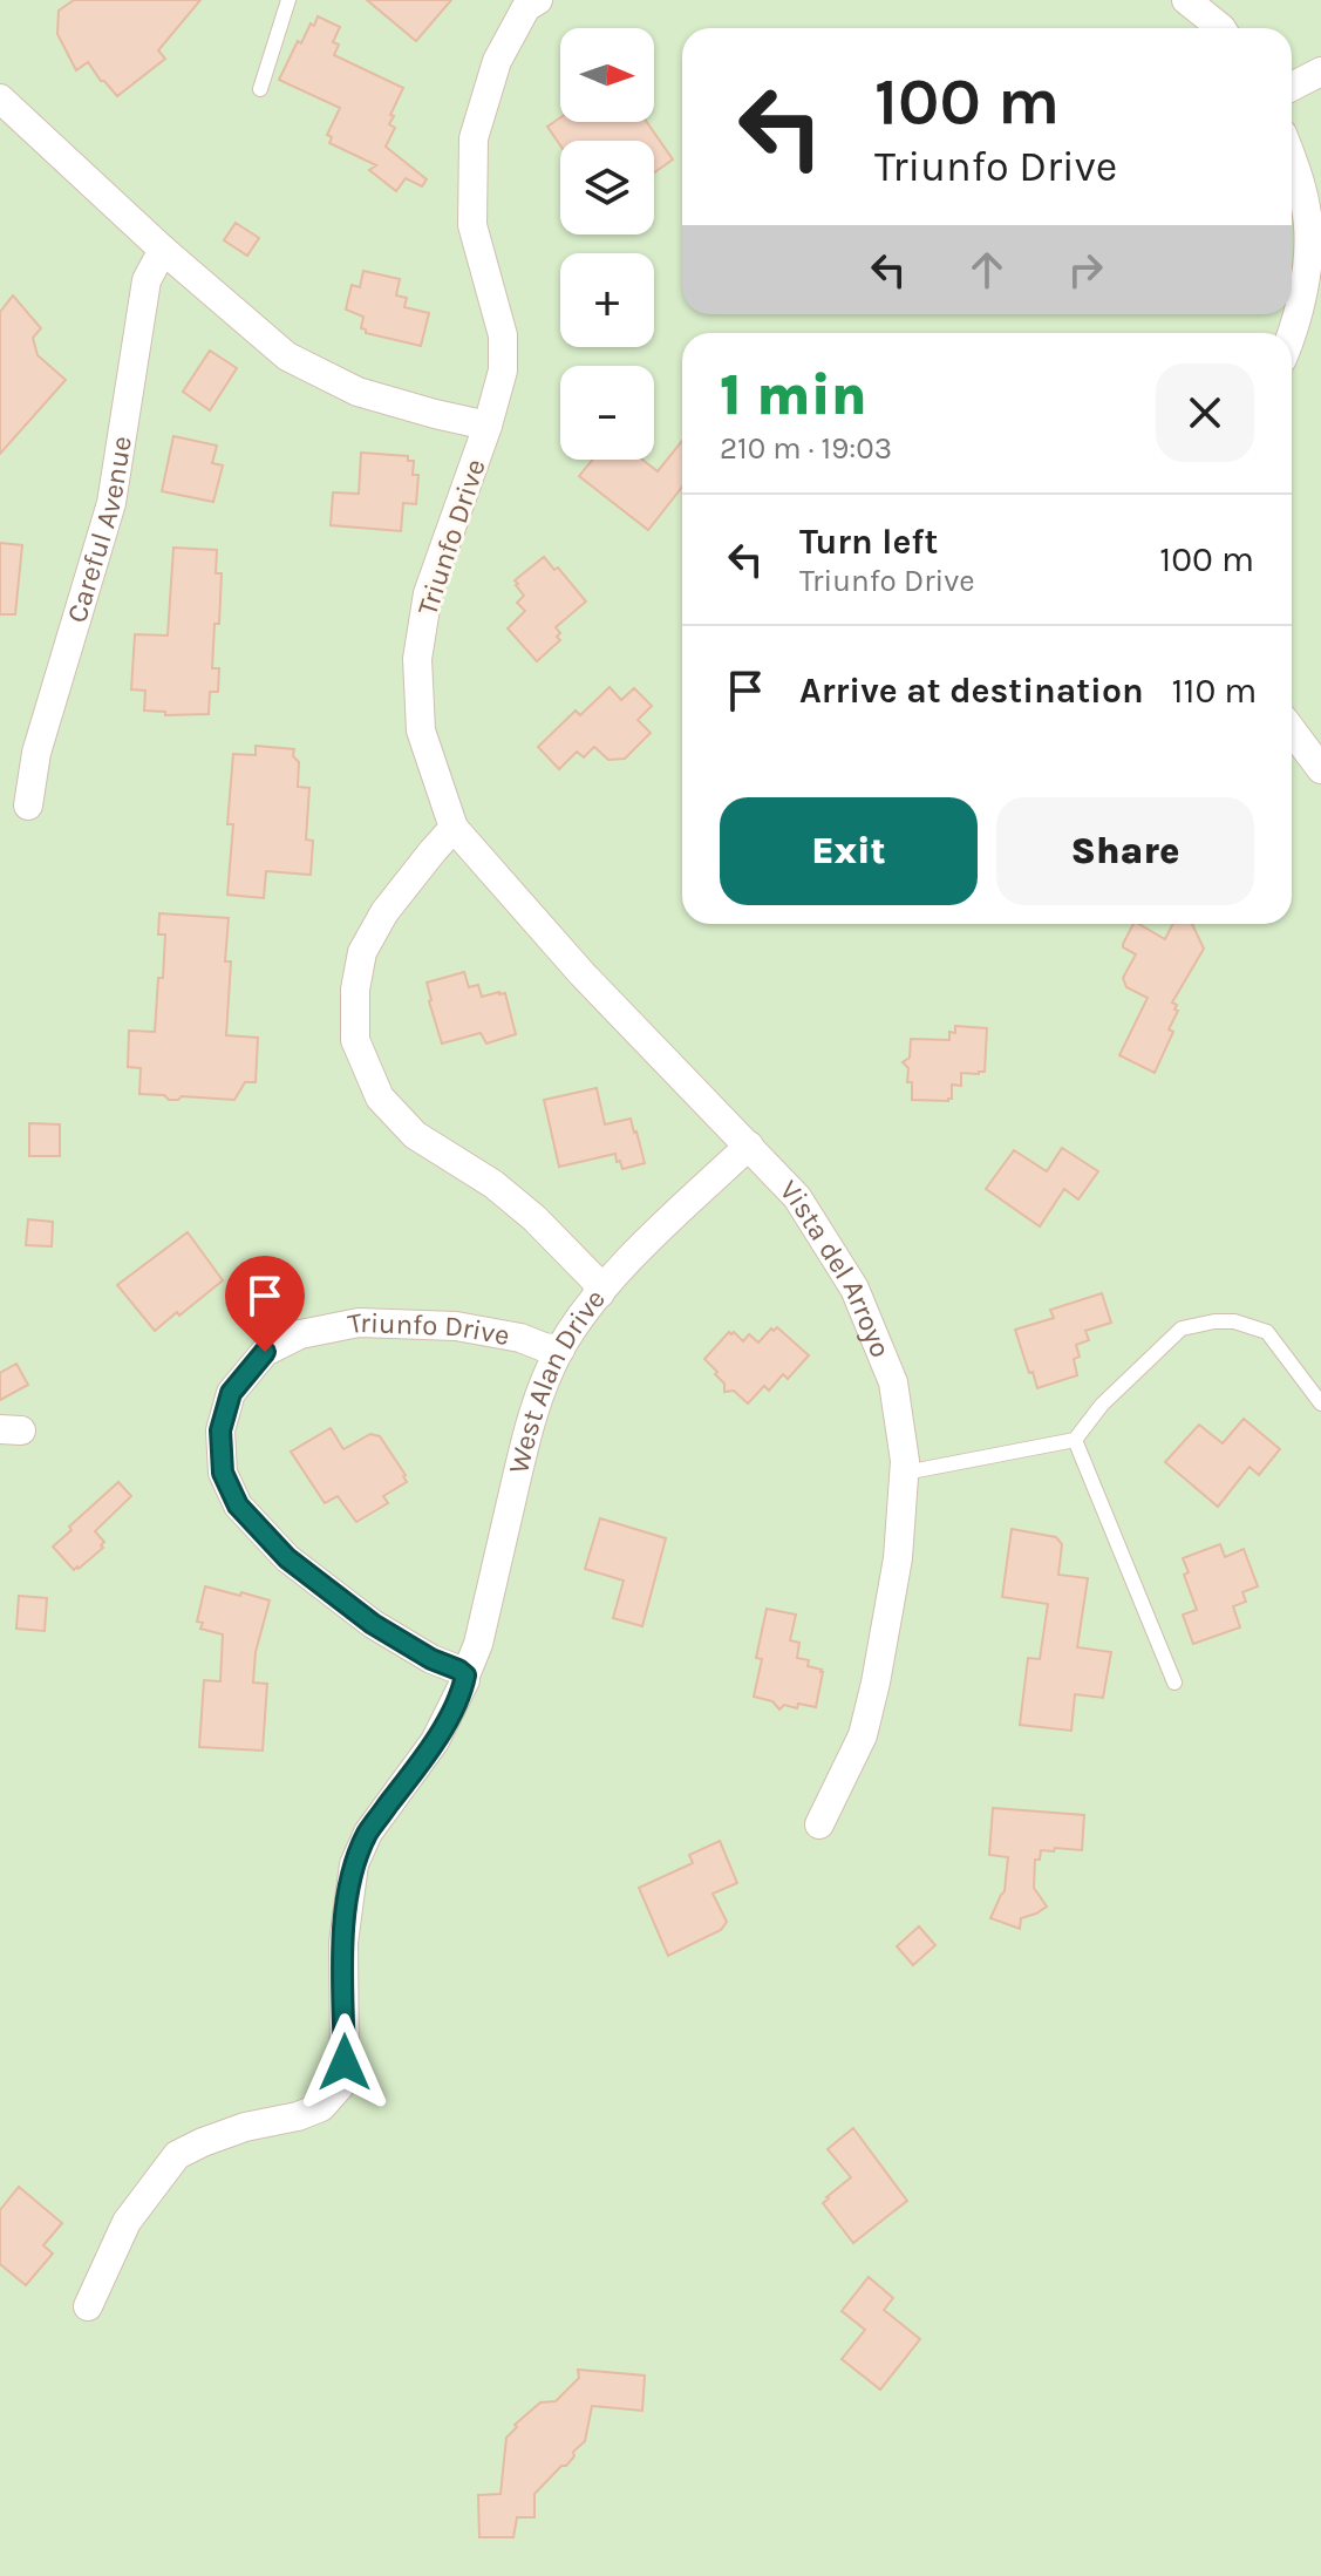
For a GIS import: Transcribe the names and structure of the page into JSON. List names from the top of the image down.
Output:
{
  "streets": {
    "street": [
      "Careful Avenue",
      "Triunfo Drive",
      "Vista del Arroyo",
      "West Alan Drive"
    ]
  },
  "crossings": [
    ["Triunfo Drive", "Vista del Arroyo"],
    ["Triunfo Drive", "West Alan Drive"],
    ["Vista del Arroyo", "West Alan Drive"]
  ],
  "north": "right",
  "page": {
    "map_buttons": ["+", "−"],
    "turn": ["100 m", "Triunfo Drive"],
    "heading": ["1 min", "210 m · 19:03"],
    "list": [
      {
        "name": "Turn left",
        "note": "Triunfo Drive",
        "value": "100 m"
      },
      {
        "name": "Arrive at destination",
        "value": "110 m"
      }
    ],
    "buttons": ["Exit", "Share"]
  }
}
